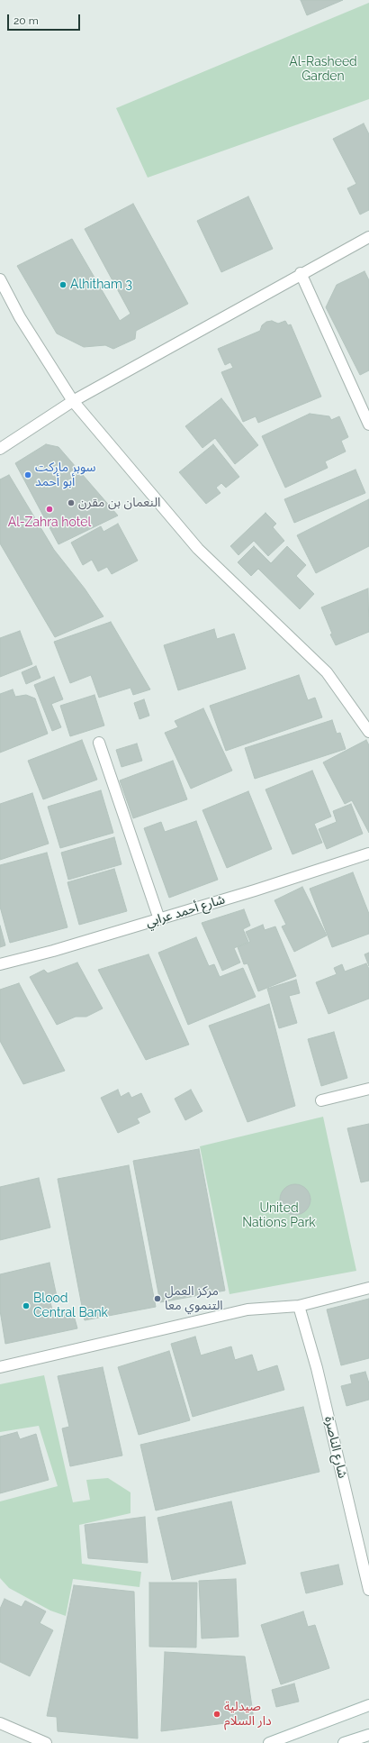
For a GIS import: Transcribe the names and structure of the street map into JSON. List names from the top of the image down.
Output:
{
  "streets": {
    "street": ["شارع أحمد عرابي", "شارع الناصرة"]
  },
  "parks": ["Al-Rasheed Garden", "United Nations Park"],
  "places": [
    "Alhitham 3",
    "سوبر ماركت أبو أحمد",
    "النعمان بن مقرن",
    "Al-Zahra hotel",
    "مركز العمل التنموي معا",
    "Blood Central Bank",
    "صيدلية دار السلام"
  ],
  "scale_bar": "20 m"
}
